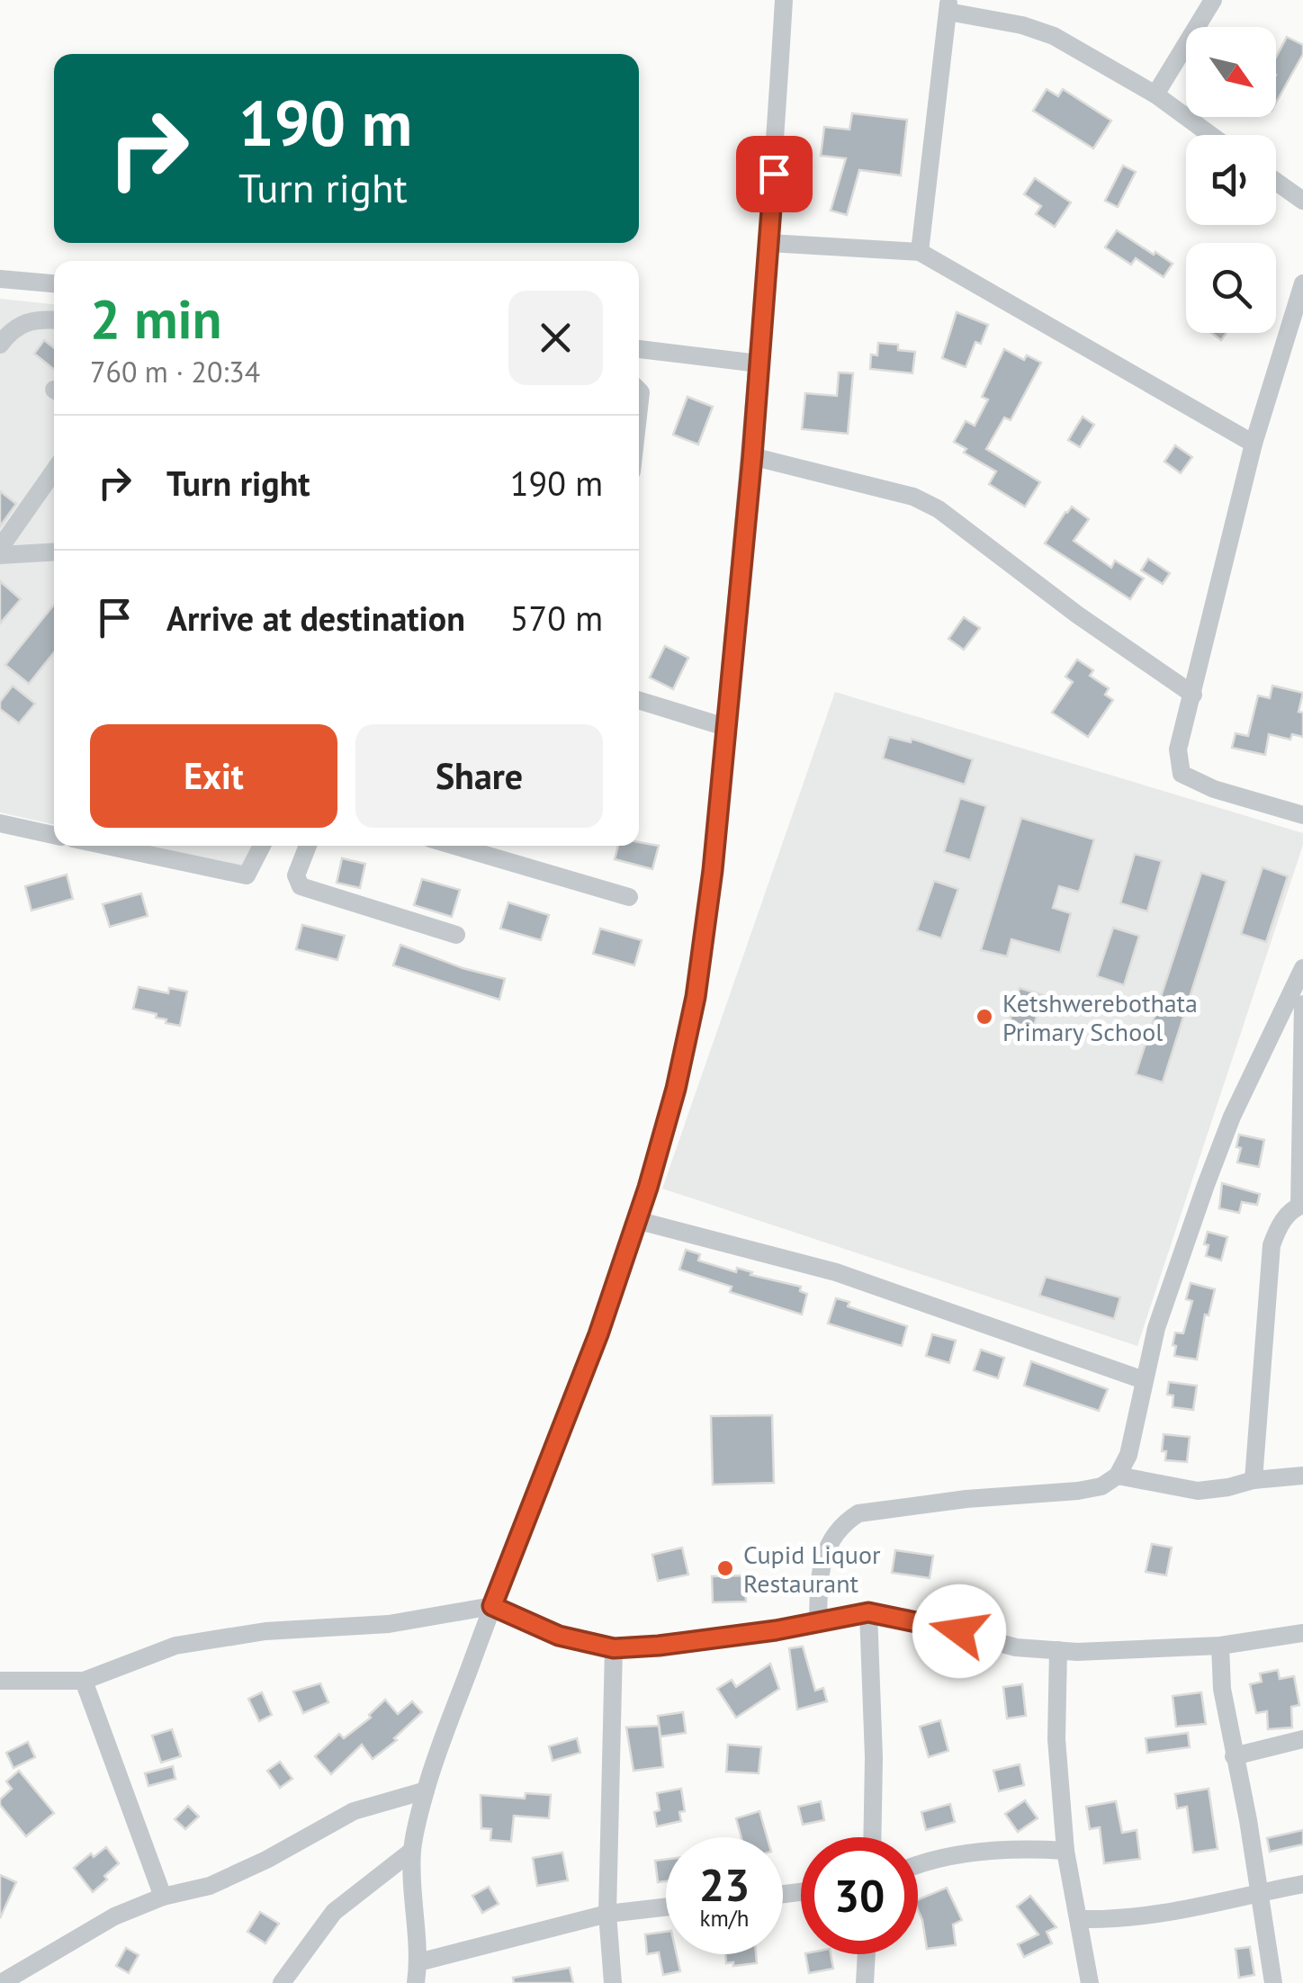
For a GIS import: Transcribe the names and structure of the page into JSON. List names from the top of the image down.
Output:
{
  "places": ["Ketshwerebothata Primary School", "Cupid Liquor Restaurant"],
  "north": "bottom right",
  "page": {
    "turn": ["190 m", "Turn right"],
    "heading": ["2 min", "760 m · 20:34"],
    "list": [
      {
        "name": "Turn right",
        "value": "190 m"
      },
      {
        "name": "Arrive at destination",
        "value": "570 m"
      }
    ],
    "buttons": ["Exit", "Share"],
    "speed": "23 km/h",
    "limit": "30"
  }
}
